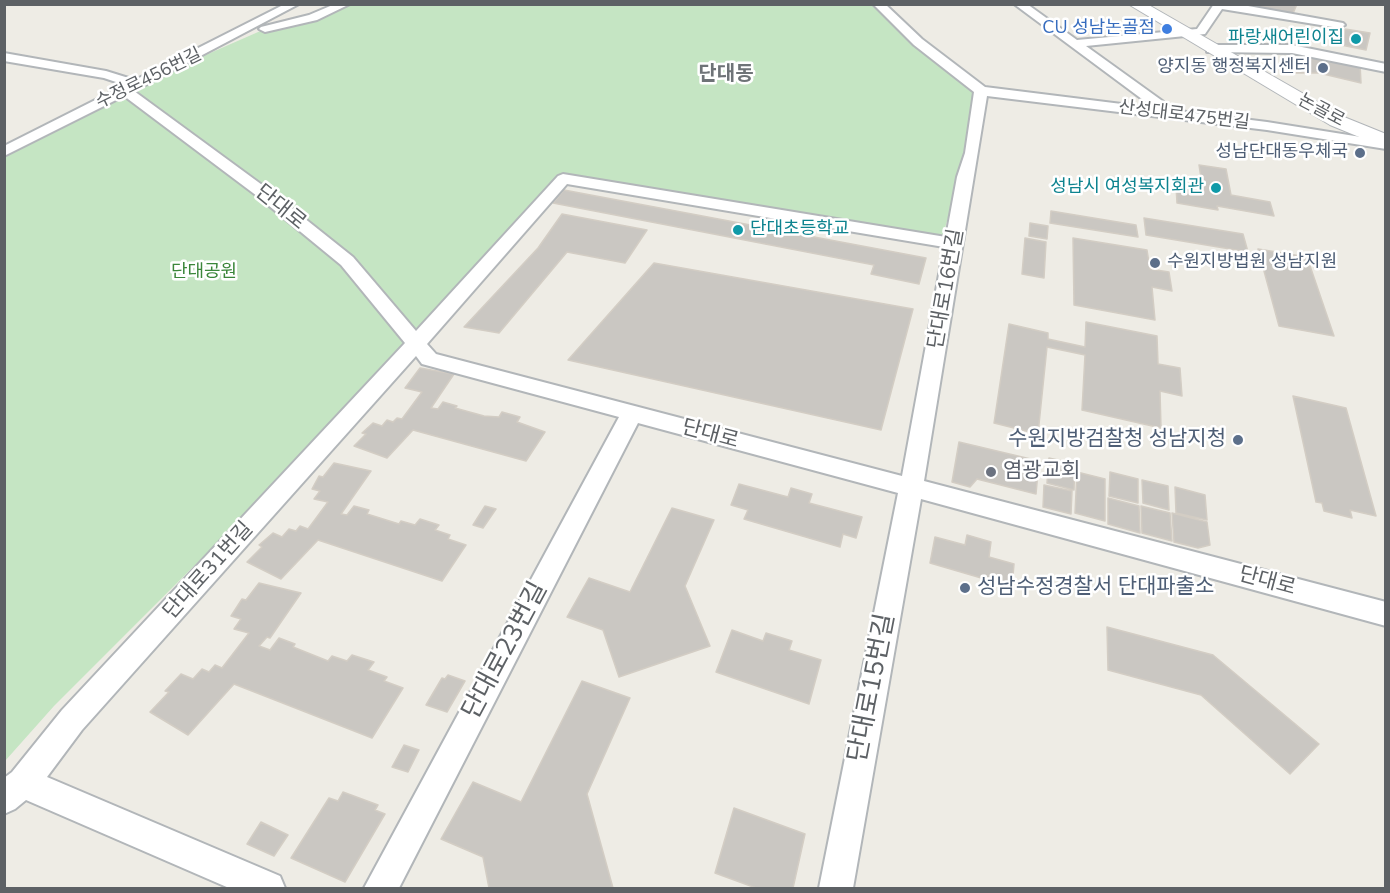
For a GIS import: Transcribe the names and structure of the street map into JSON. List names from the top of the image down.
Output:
{
  "streets": {
    "street": [
      "수정로456번길",
      "논골로",
      "산성대로475번길",
      "단대로",
      "단대로16번길",
      "단대로31번길",
      "단대로23번길",
      "단대로15번길"
    ]
  },
  "crossings": [
    ["수정로456번길", "단대로"],
    ["논골로", "산성대로475번길"],
    ["산성대로475번길", "단대로16번길"],
    ["단대로", "단대로16번길"],
    ["단대로", "단대로31번길"],
    ["단대로", "단대로23번길"],
    ["단대로", "단대로15번길"],
    ["단대로16번길", "단대로31번길"],
    ["단대로16번길", "단대로15번길"]
  ],
  "districts": ["단대동"],
  "parks": ["단대공원"],
  "places": [
    "CU 성남논골점",
    "파랑새어린이집",
    "양지동 행정복지센터",
    "성남단대동우체국",
    "성남시 여성복지회관",
    "단대초등학교",
    "수원지방법원 성남지원",
    "수원지방검찰청 성남지청",
    "염광교회",
    "성남수정경찰서 단대파출소"
  ]
}
